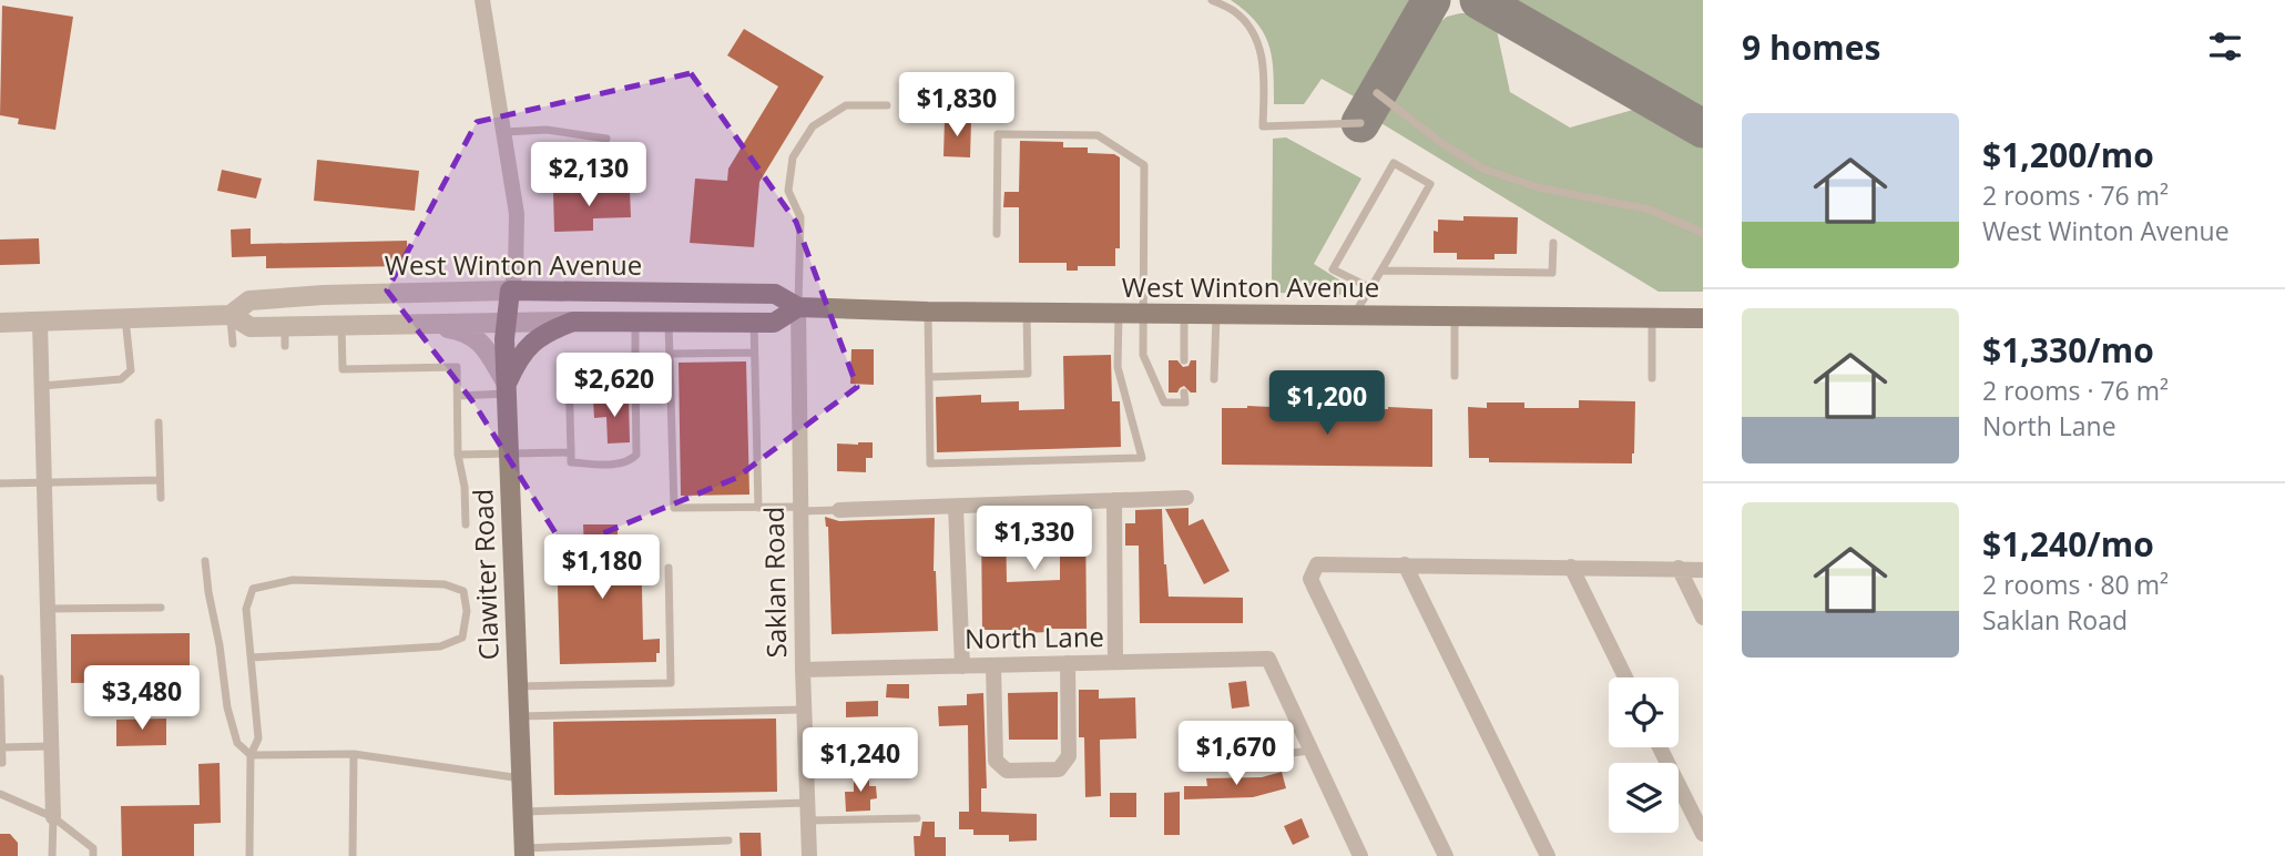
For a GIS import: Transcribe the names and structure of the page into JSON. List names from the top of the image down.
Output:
{
  "streets": {
    "main road": ["West Winton Avenue", "Clawiter Road"],
    "street": ["Saklan Road", "North Lane"]
  },
  "crossings": [
    ["West Winton Avenue", "Clawiter Road"],
    ["West Winton Avenue", "Saklan Road"],
    ["Saklan Road", "North Lane"]
  ],
  "page": {
    "heading": "9 homes",
    "price": [
      "$1,830",
      "$2,130",
      "$2,620",
      "$1,200",
      "$1,330",
      "$1,180",
      "$3,480",
      "$1,670",
      "$1,240"
    ],
    "list": [
      {
        "name": "$1,200/mo",
        "note": "2 rooms · 76 m² · West Winton Avenue"
      },
      {
        "name": "$1,330/mo",
        "note": "2 rooms · 76 m² · North Lane"
      },
      {
        "name": "$1,240/mo",
        "note": "2 rooms · 80 m² · Saklan Road"
      }
    ]
  }
}
